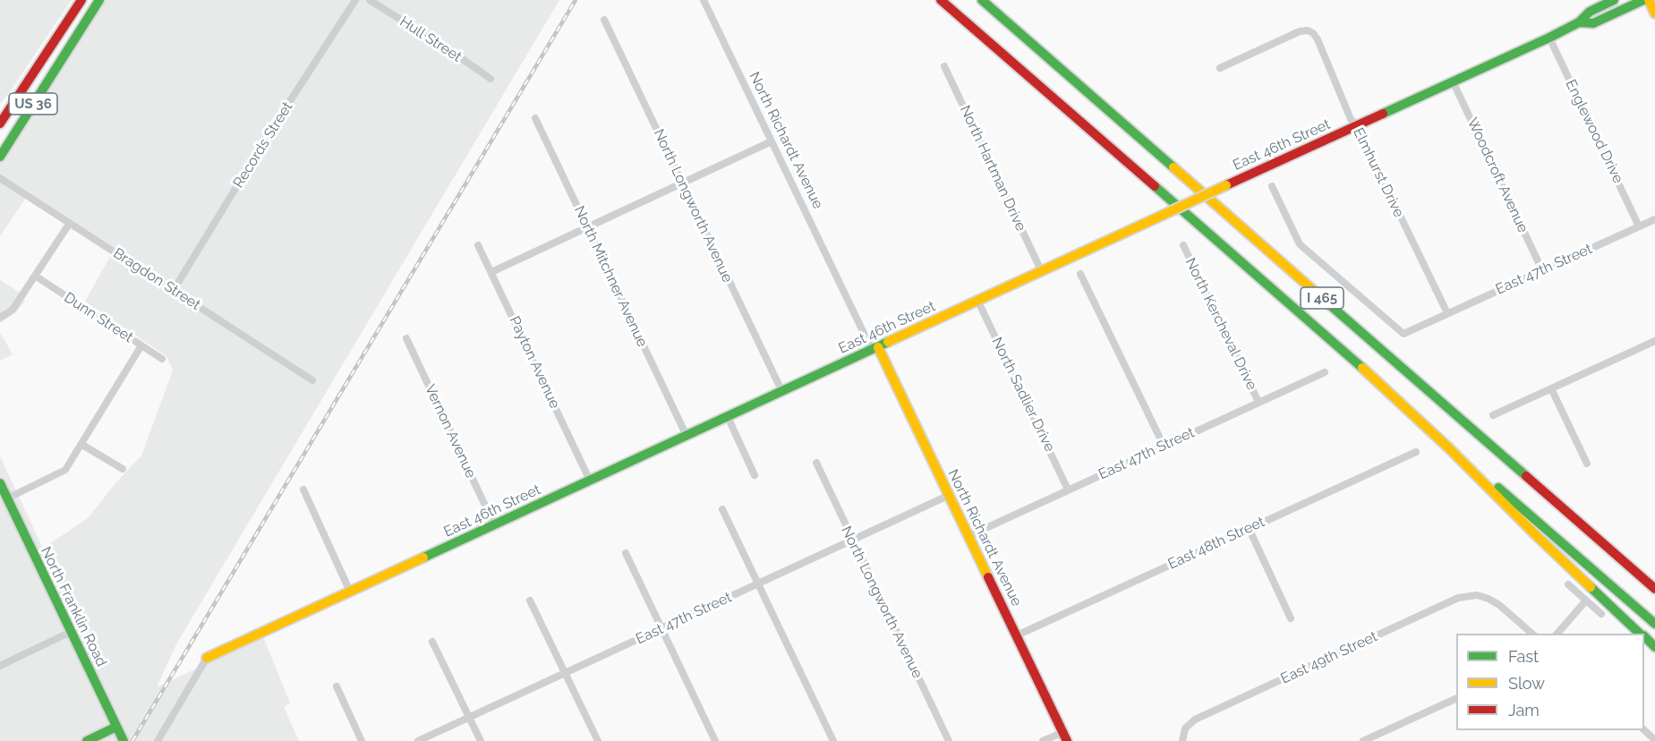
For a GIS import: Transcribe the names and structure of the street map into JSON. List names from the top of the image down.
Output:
{
  "streets": {
    "main road": [
      "US 36",
      "North Richardt Avenue",
      "East 46th Street",
      "I 465",
      "North Franklin Road"
    ],
    "street": [
      "Hull Street",
      "Englewood Drive",
      "Records Street",
      "North Hartman Drive",
      "Elmhurst Drive",
      "Woodcroft Avenue",
      "North Longworth Avenue",
      "East 47th Street",
      "North Mitchner Avenue",
      "Bragdon Street",
      "Dunn Street",
      "North Kercheval Drive",
      "Payton Avenue",
      "North Sadlier Drive",
      "Vernon Avenue",
      "East 48th Street",
      "East 49th Street"
    ]
  },
  "crossings": [
    ["Englewood Drive", "East 46th Street"],
    ["Englewood Drive", "East 47th Street"],
    ["North Richardt Avenue", "East 46th Street"],
    ["North Richardt Avenue", "East 47th Street"],
    ["North Richardt Avenue", "East 48th Street"],
    ["Records Street", "Bragdon Street"],
    ["East 46th Street", "North Hartman Drive"],
    ["East 46th Street", "Elmhurst Drive"],
    ["East 46th Street", "Woodcroft Avenue"],
    ["East 46th Street", "North Longworth Avenue"],
    ["East 46th Street", "North Mitchner Avenue"],
    ["East 46th Street", "Payton Avenue"],
    ["East 46th Street", "North Sadlier Drive"],
    ["East 46th Street", "Vernon Avenue"],
    ["Elmhurst Drive", "East 47th Street"],
    ["Woodcroft Avenue", "East 47th Street"],
    ["North Longworth Avenue", "East 47th Street"],
    ["East 47th Street", "North Kercheval Drive"],
    ["East 47th Street", "North Sadlier Drive"]
  ],
  "legend": ["Fast", "Slow", "Jam"]
}
